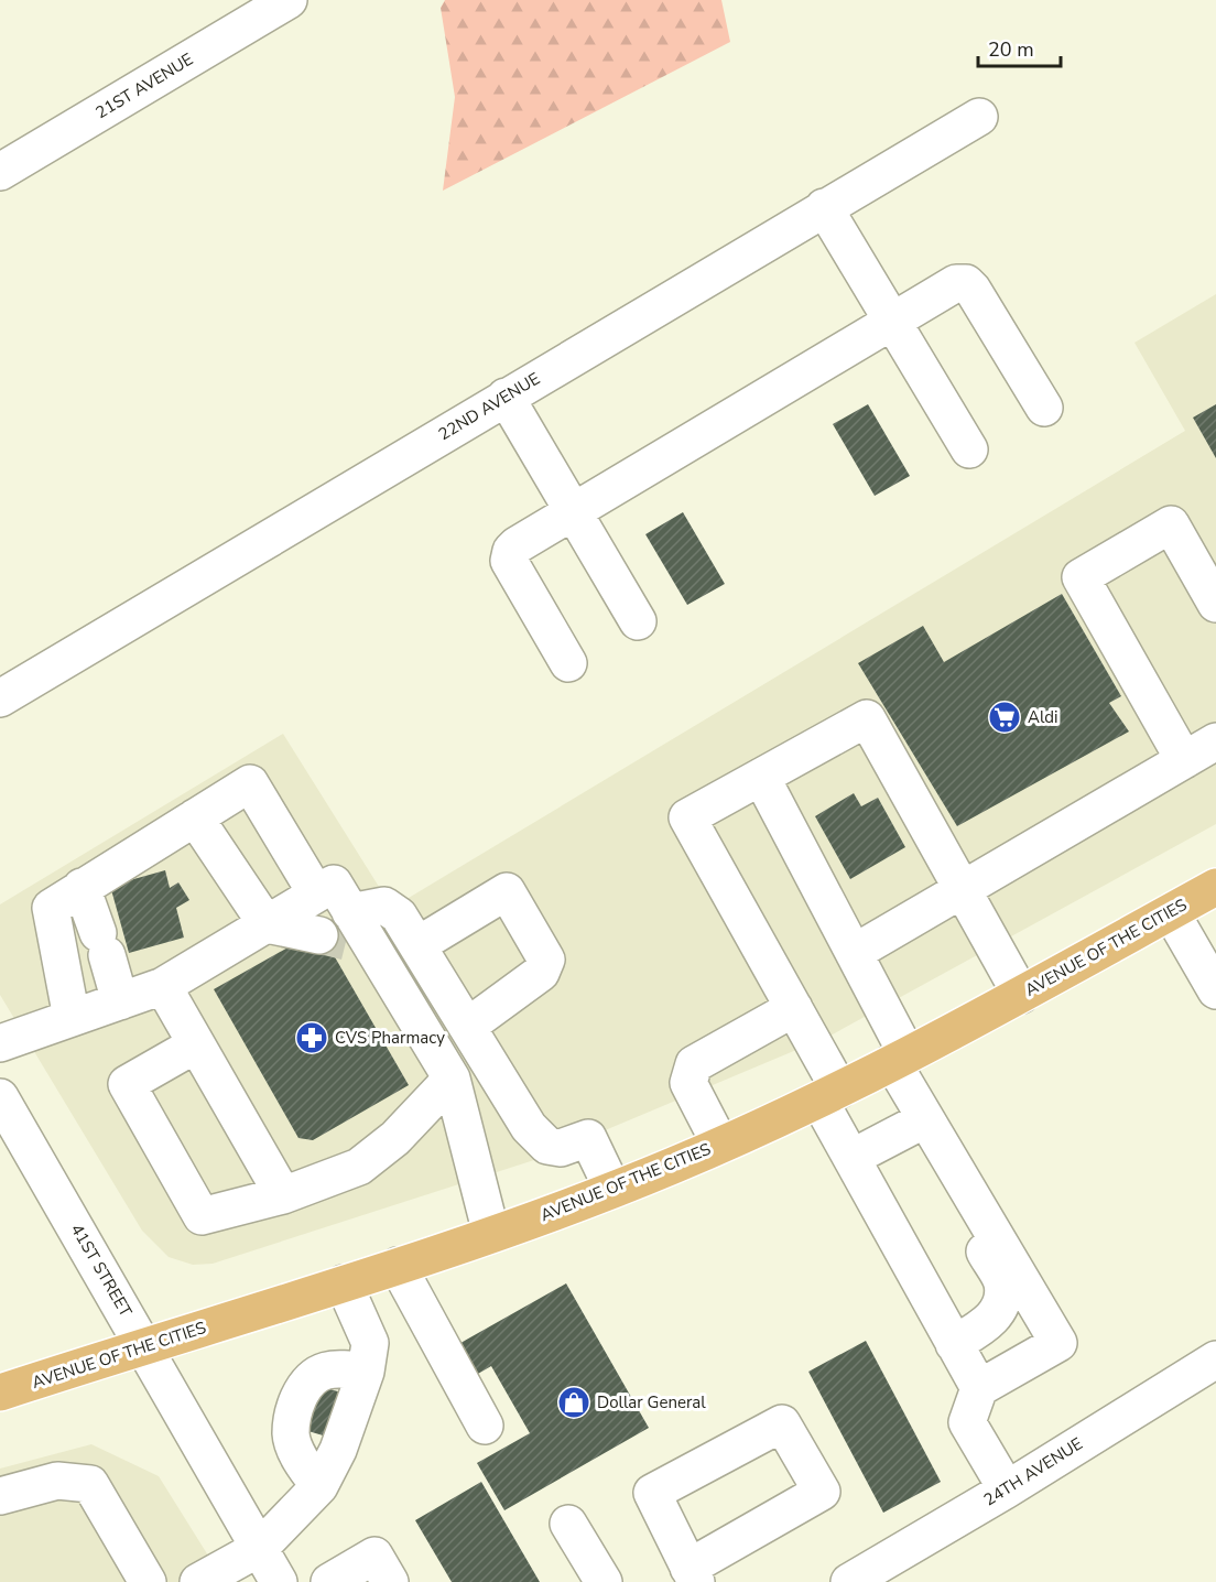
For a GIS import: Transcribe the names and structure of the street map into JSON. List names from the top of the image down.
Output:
{
  "streets": {
    "main road": ["AVENUE OF THE CITIES"],
    "street": [
      "21ST AVENUE",
      "22ND AVENUE",
      "41ST STREET",
      "24TH AVENUE"
    ]
  },
  "crossings": [
    ["AVENUE OF THE CITIES", "41ST STREET"]
  ],
  "places": {
    "supermarket": ["Aldi"],
    "pharmacy": ["CVS Pharmacy"],
    "shop": ["Dollar General"]
  },
  "scale_bar": "20 m"
}
